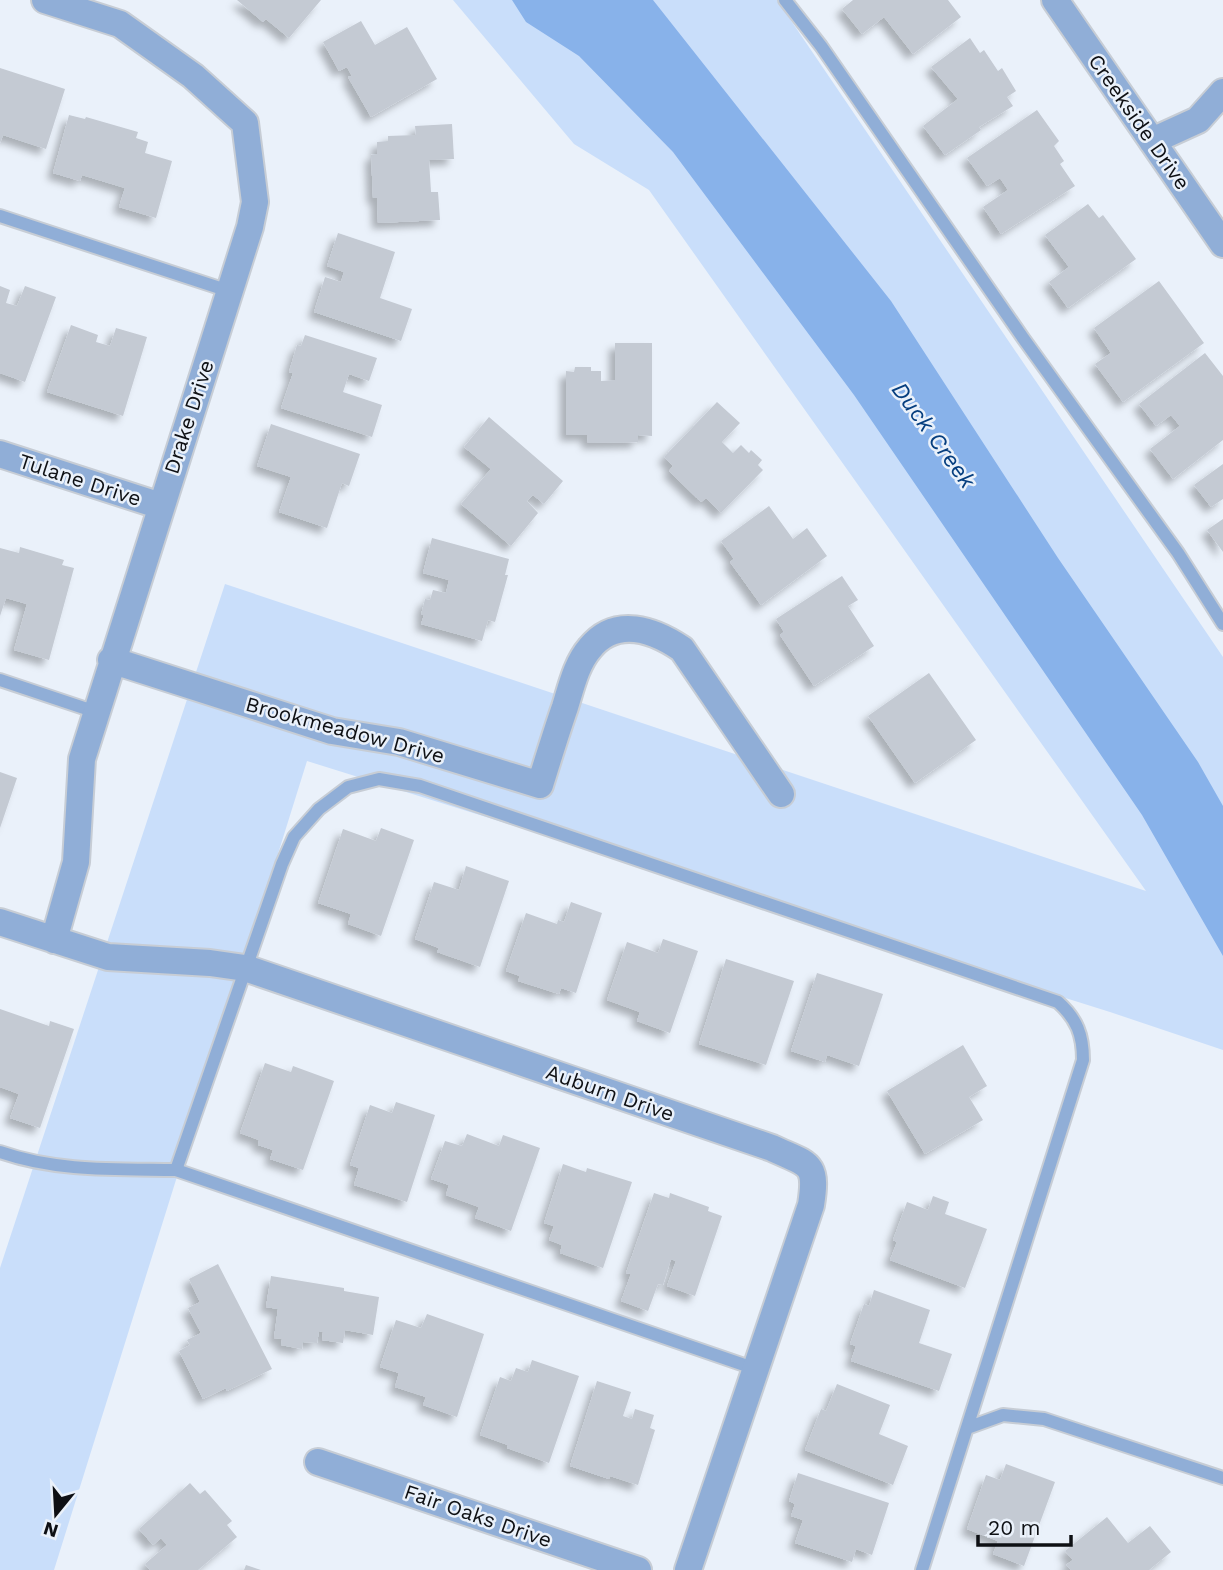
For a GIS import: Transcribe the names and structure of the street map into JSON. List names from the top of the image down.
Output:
{
  "streets": {
    "street": [
      "Creekside Drive",
      "Drake Drive",
      "Tulane Drive",
      "Brookmeadow Drive",
      "Auburn Drive",
      "Fair Oaks Drive"
    ]
  },
  "crossings": [
    ["Drake Drive", "Tulane Drive"],
    ["Drake Drive", "Brookmeadow Drive"],
    ["Drake Drive", "Auburn Drive"]
  ],
  "water": ["Duck Creek"],
  "scale_bar": "20 m",
  "north": "bottom"
}
